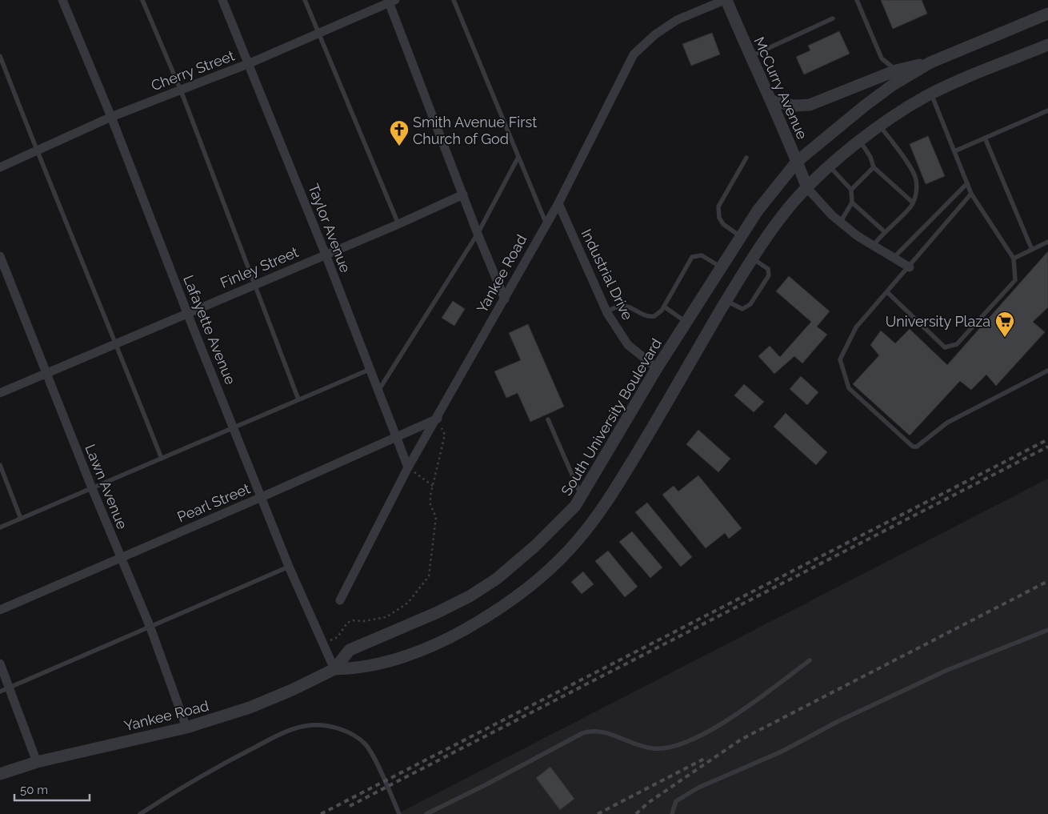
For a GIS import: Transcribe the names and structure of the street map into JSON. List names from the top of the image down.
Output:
{
  "streets": {
    "street": [
      "Cherry Street",
      "McCurry Avenue",
      "Taylor Avenue",
      "Finley Street",
      "Yankee Road",
      "Industrial Drive",
      "Lafayette Avenue",
      "South University Boulevard",
      "Lawn Avenue",
      "Pearl Street"
    ]
  },
  "crossings": [
    ["Cherry Street", "Taylor Avenue"],
    ["Cherry Street", "Lafayette Avenue"],
    ["McCurry Avenue", "Yankee Road"],
    ["McCurry Avenue", "South University Boulevard"],
    ["Taylor Avenue", "Finley Street"],
    ["Taylor Avenue", "Yankee Road"],
    ["Taylor Avenue", "Pearl Street"],
    ["Finley Street", "Lafayette Avenue"],
    ["Finley Street", "Lawn Avenue"],
    ["Yankee Road", "Industrial Drive"],
    ["Yankee Road", "Lafayette Avenue"],
    ["Yankee Road", "South University Boulevard"],
    ["Yankee Road", "Lawn Avenue"],
    ["Yankee Road", "Pearl Street"],
    ["Industrial Drive", "South University Boulevard"],
    ["Lafayette Avenue", "South University Boulevard"],
    ["Lafayette Avenue", "Pearl Street"],
    ["Lawn Avenue", "Pearl Street"]
  ],
  "places": {
    "church": ["Smith Avenue First Church of God"],
    "supermarket": ["University Plaza"]
  },
  "scale_bar": "50 m"
}
